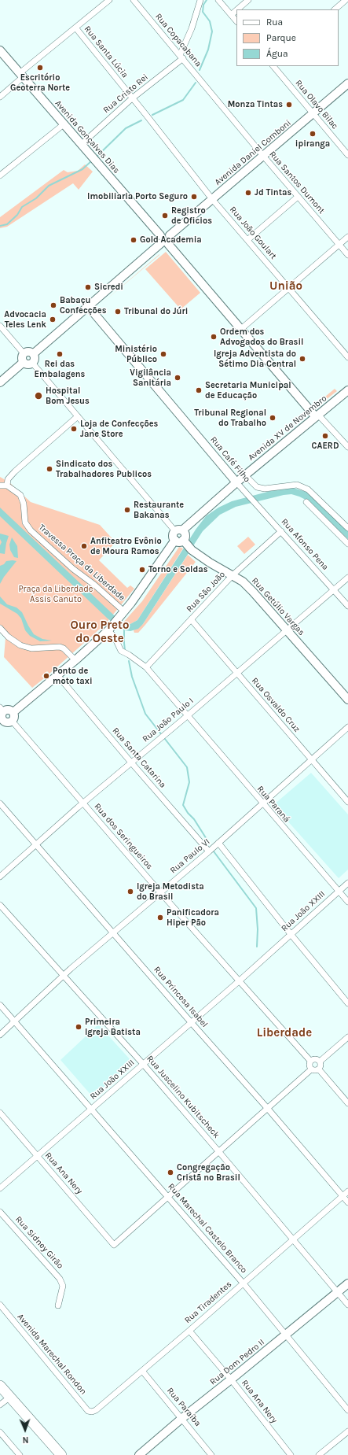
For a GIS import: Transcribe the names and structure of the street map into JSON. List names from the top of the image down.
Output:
{
  "streets": {
    "street": [
      "Rua Copacabana",
      "Rua Santa Lúcia",
      "Rua Cristo Rei",
      "Rua Olavo Bilac",
      "Avenida Gonçalves Dias",
      "Avenida Daniel Comboni",
      "Rua Santos Dumont",
      "Rua João Goulart",
      "Avenida XV de Novembro",
      "Rua Café Filho",
      "Rua Afonso Pena",
      "Travessa Praça da Liberdade",
      "Rua São João",
      "Rua Getúlio Vargas",
      "Rua Osvaldo Cruz",
      "Rua João Paulo I",
      "Rua Santa Catarina",
      "Rua Paraná",
      "Rua dos Seringueiros",
      "Rua Paulo VI",
      "Rua João XXIII",
      "Rua Princesa Isabel",
      "Rua Juscelino Kubitscheck",
      "Rua Ana Nery",
      "Rua Marechal Castelo Branco",
      "Rua Sidney Girão",
      "Rua Tiradentes",
      "Avenida Marechal Rondon",
      "Rua Dom Pedro II",
      "Rua Paraíba"
    ]
  },
  "crossings": [
    ["Rua Copacabana", "Rua Cristo Rei"],
    ["Rua Copacabana", "Rua Santos Dumont"],
    ["Rua Santa Lúcia", "Rua Cristo Rei"],
    ["Rua Santa Lúcia", "Rua João Goulart"],
    ["Rua Cristo Rei", "Avenida Gonçalves Dias"],
    ["Rua Olavo Bilac", "Avenida Daniel Comboni"],
    ["Avenida Gonçalves Dias", "Avenida Daniel Comboni"],
    ["Avenida Gonçalves Dias", "Avenida XV de Novembro"],
    ["Avenida Daniel Comboni", "Rua Santos Dumont"],
    ["Avenida Daniel Comboni", "Rua João Goulart"],
    ["Avenida XV de Novembro", "Rua Café Filho"],
    ["Avenida XV de Novembro", "Rua Getúlio Vargas"],
    ["Rua Café Filho", "Rua Afonso Pena"],
    ["Rua Afonso Pena", "Rua São João"],
    ["Rua Afonso Pena", "Rua João Paulo I"],
    ["Rua São João", "Rua Getúlio Vargas"],
    ["Rua São João", "Rua Osvaldo Cruz"],
    ["Rua São João", "Rua Paraná"],
    ["Rua Getúlio Vargas", "Rua João Paulo I"],
    ["Rua Osvaldo Cruz", "Rua João Paulo I"],
    ["Rua Osvaldo Cruz", "Rua Paulo VI"],
    ["Rua João Paulo I", "Rua Santa Catarina"],
    ["Rua João Paulo I", "Rua Paraná"],
    ["Rua João Paulo I", "Rua dos Seringueiros"],
    ["Rua João Paulo I", "Rua Princesa Isabel"],
    ["Rua Santa Catarina", "Rua Paulo VI"],
    ["Rua Paraná", "Rua Paulo VI"],
    ["Rua Paraná", "Rua João XXIII"],
    ["Rua dos Seringueiros", "Rua Paulo VI"],
    ["Rua dos Seringueiros", "Rua João XXIII"],
    ["Rua Paulo VI", "Rua Princesa Isabel"],
    ["Rua Paulo VI", "Rua Juscelino Kubitscheck"],
    ["Rua Paulo VI", "Rua Marechal Castelo Branco"],
    ["Rua João XXIII", "Rua Princesa Isabel"],
    ["Rua João XXIII", "Rua Juscelino Kubitscheck"],
    ["Rua João XXIII", "Rua Ana Nery"],
    ["Rua João XXIII", "Rua Marechal Castelo Branco"],
    ["Rua Princesa Isabel", "Rua Tiradentes"],
    ["Rua Juscelino Kubitscheck", "Rua Tiradentes"],
    ["Rua Juscelino Kubitscheck", "Rua Dom Pedro II"],
    ["Rua Ana Nery", "Rua Marechal Castelo Branco"],
    ["Rua Ana Nery", "Rua Tiradentes"],
    ["Rua Ana Nery", "Rua Dom Pedro II"],
    ["Rua Marechal Castelo Branco", "Rua Tiradentes"],
    ["Rua Marechal Castelo Branco", "Rua Dom Pedro II"],
    ["Rua Tiradentes", "Avenida Marechal Rondon"],
    ["Rua Tiradentes", "Rua Paraíba"],
    ["Rua Dom Pedro II", "Rua Paraíba"]
  ],
  "districts": ["União", "Ouro Preto do Oeste", "Liberdade"],
  "parks": ["Praça da Liberdade Assis Canuto"],
  "places": [
    "Escritório Geoterra Norte",
    "Monza Tintas",
    "ipiranga",
    "Jd Tintas",
    "Imobiliaria Porto Seguro",
    "Registro de Oficios",
    "Gold Academia",
    "Sicredi",
    "Babaçu Confecções",
    "Tribunal do Júri",
    "Advocacia Teles Lenk",
    "Ordem dos Advogados do Brasil",
    "Rei das Embalagens",
    "Ministério Público",
    "Igreja Adventista do Sétimo Dia Central",
    "Vigilância Sanitária",
    "Secretaria Municipal de Educação",
    "Hospital Bom Jesus",
    "Tribunal Regional do Trabalho",
    "Loja de Confecções Jane Store",
    "CAERD",
    "Sindicato dos Trabalhadores Publicos",
    "Restaurante Bakanas",
    "Anfiteatro Evônio de Moura Ramos",
    "Torno e Soldas",
    "Ponto de moto taxi",
    "Igreja Metodista do Brasil",
    "Panificadora Hiper Pão",
    "Primeira Igreja Batista",
    "Congregação Cristã no Brasil"
  ],
  "legend": ["Rua", "Parque", "Água"],
  "north": "bottom"
}
